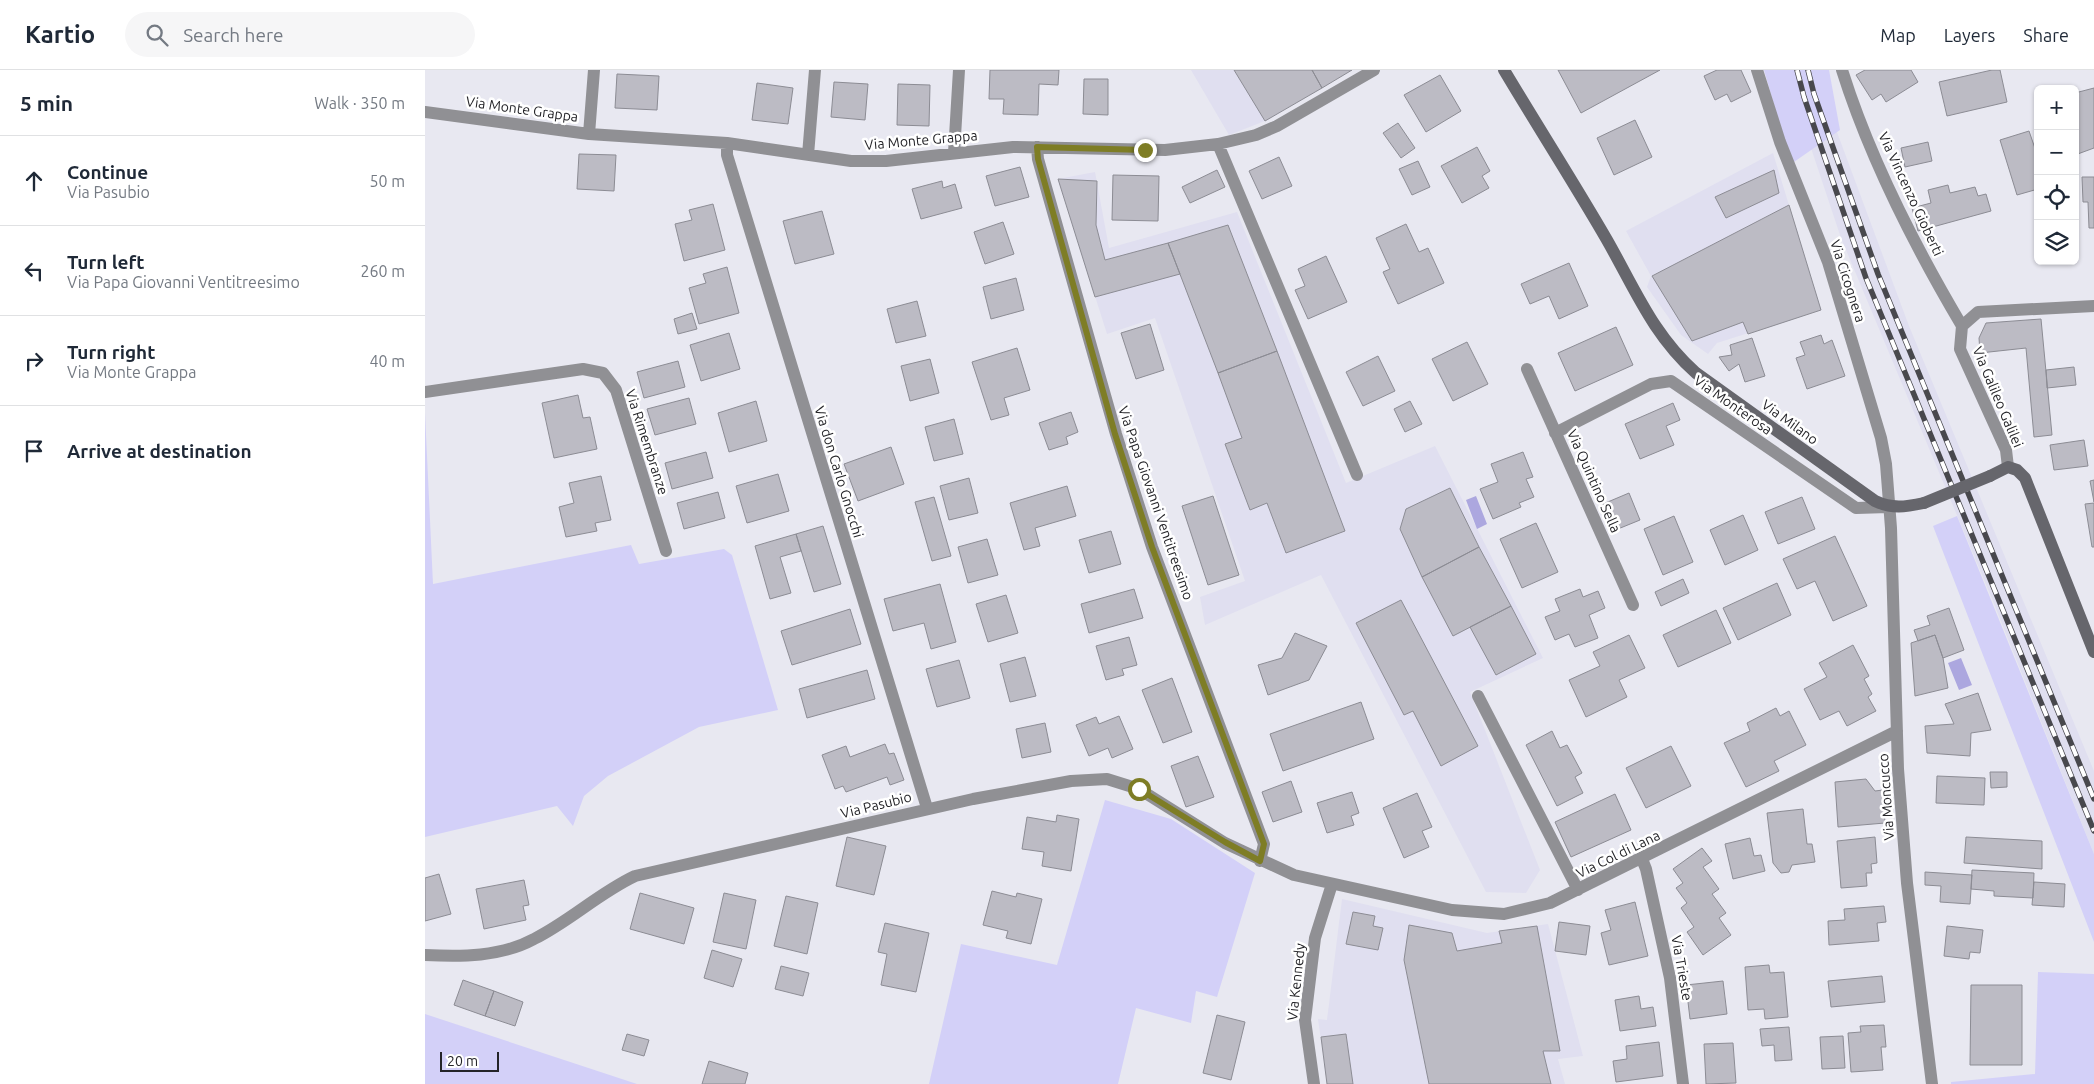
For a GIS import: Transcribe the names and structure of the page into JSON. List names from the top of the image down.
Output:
{
  "streets": {
    "street": [
      "Via Monte Grappa",
      "Via Vincenzo Gioberti",
      "Via Cicognera",
      "Via Galileo Galilei",
      "Via Monterosa",
      "Via Milano",
      "Via Rimembranze",
      "Via don Carlo Gnocchi",
      "Via Quintino Sella",
      "Via Papa Giovanni Ventitreesimo",
      "Via Moncucco",
      "Via Pasubio",
      "Via Col di Lana",
      "Via Trieste",
      "Via Kennedy"
    ]
  },
  "crossings": [
    ["Via Monte Grappa", "Via don Carlo Gnocchi"],
    ["Via Monte Grappa", "Via Papa Giovanni Ventitreesimo"],
    ["Via Vincenzo Gioberti", "Via Galileo Galilei"],
    ["Via Cicognera", "Via Monterosa"],
    ["Via Cicognera", "Via Milano"],
    ["Via Cicognera", "Via Moncucco"],
    ["Via Monterosa", "Via Milano"],
    ["Via Monterosa", "Via Quintino Sella"],
    ["Via Monterosa", "Via Moncucco"],
    ["Via Milano", "Via Moncucco"],
    ["Via don Carlo Gnocchi", "Via Pasubio"],
    ["Via Papa Giovanni Ventitreesimo", "Via Pasubio"],
    ["Via Moncucco", "Via Col di Lana"],
    ["Via Pasubio", "Via Col di Lana"],
    ["Via Pasubio", "Via Kennedy"],
    ["Via Col di Lana", "Via Trieste"],
    ["Via Col di Lana", "Via Kennedy"]
  ],
  "scale_bar": "20 m",
  "page": {
    "header": "Kartio",
    "search": "Search here",
    "nav": ["Map", "Layers", "Share"],
    "heading": ["5 min", "Walk · 350 m"],
    "map_buttons": ["+", "−"],
    "list": [
      ["Continue", "Via Pasubio", "50 m"],
      ["Turn left", "Via Papa Giovanni Ventitreesimo", "260 m"],
      ["Turn right", "Via Monte Grappa", "40 m"],
      "Arrive at destination"
    ],
    "scale": "20 m"
  }
}
